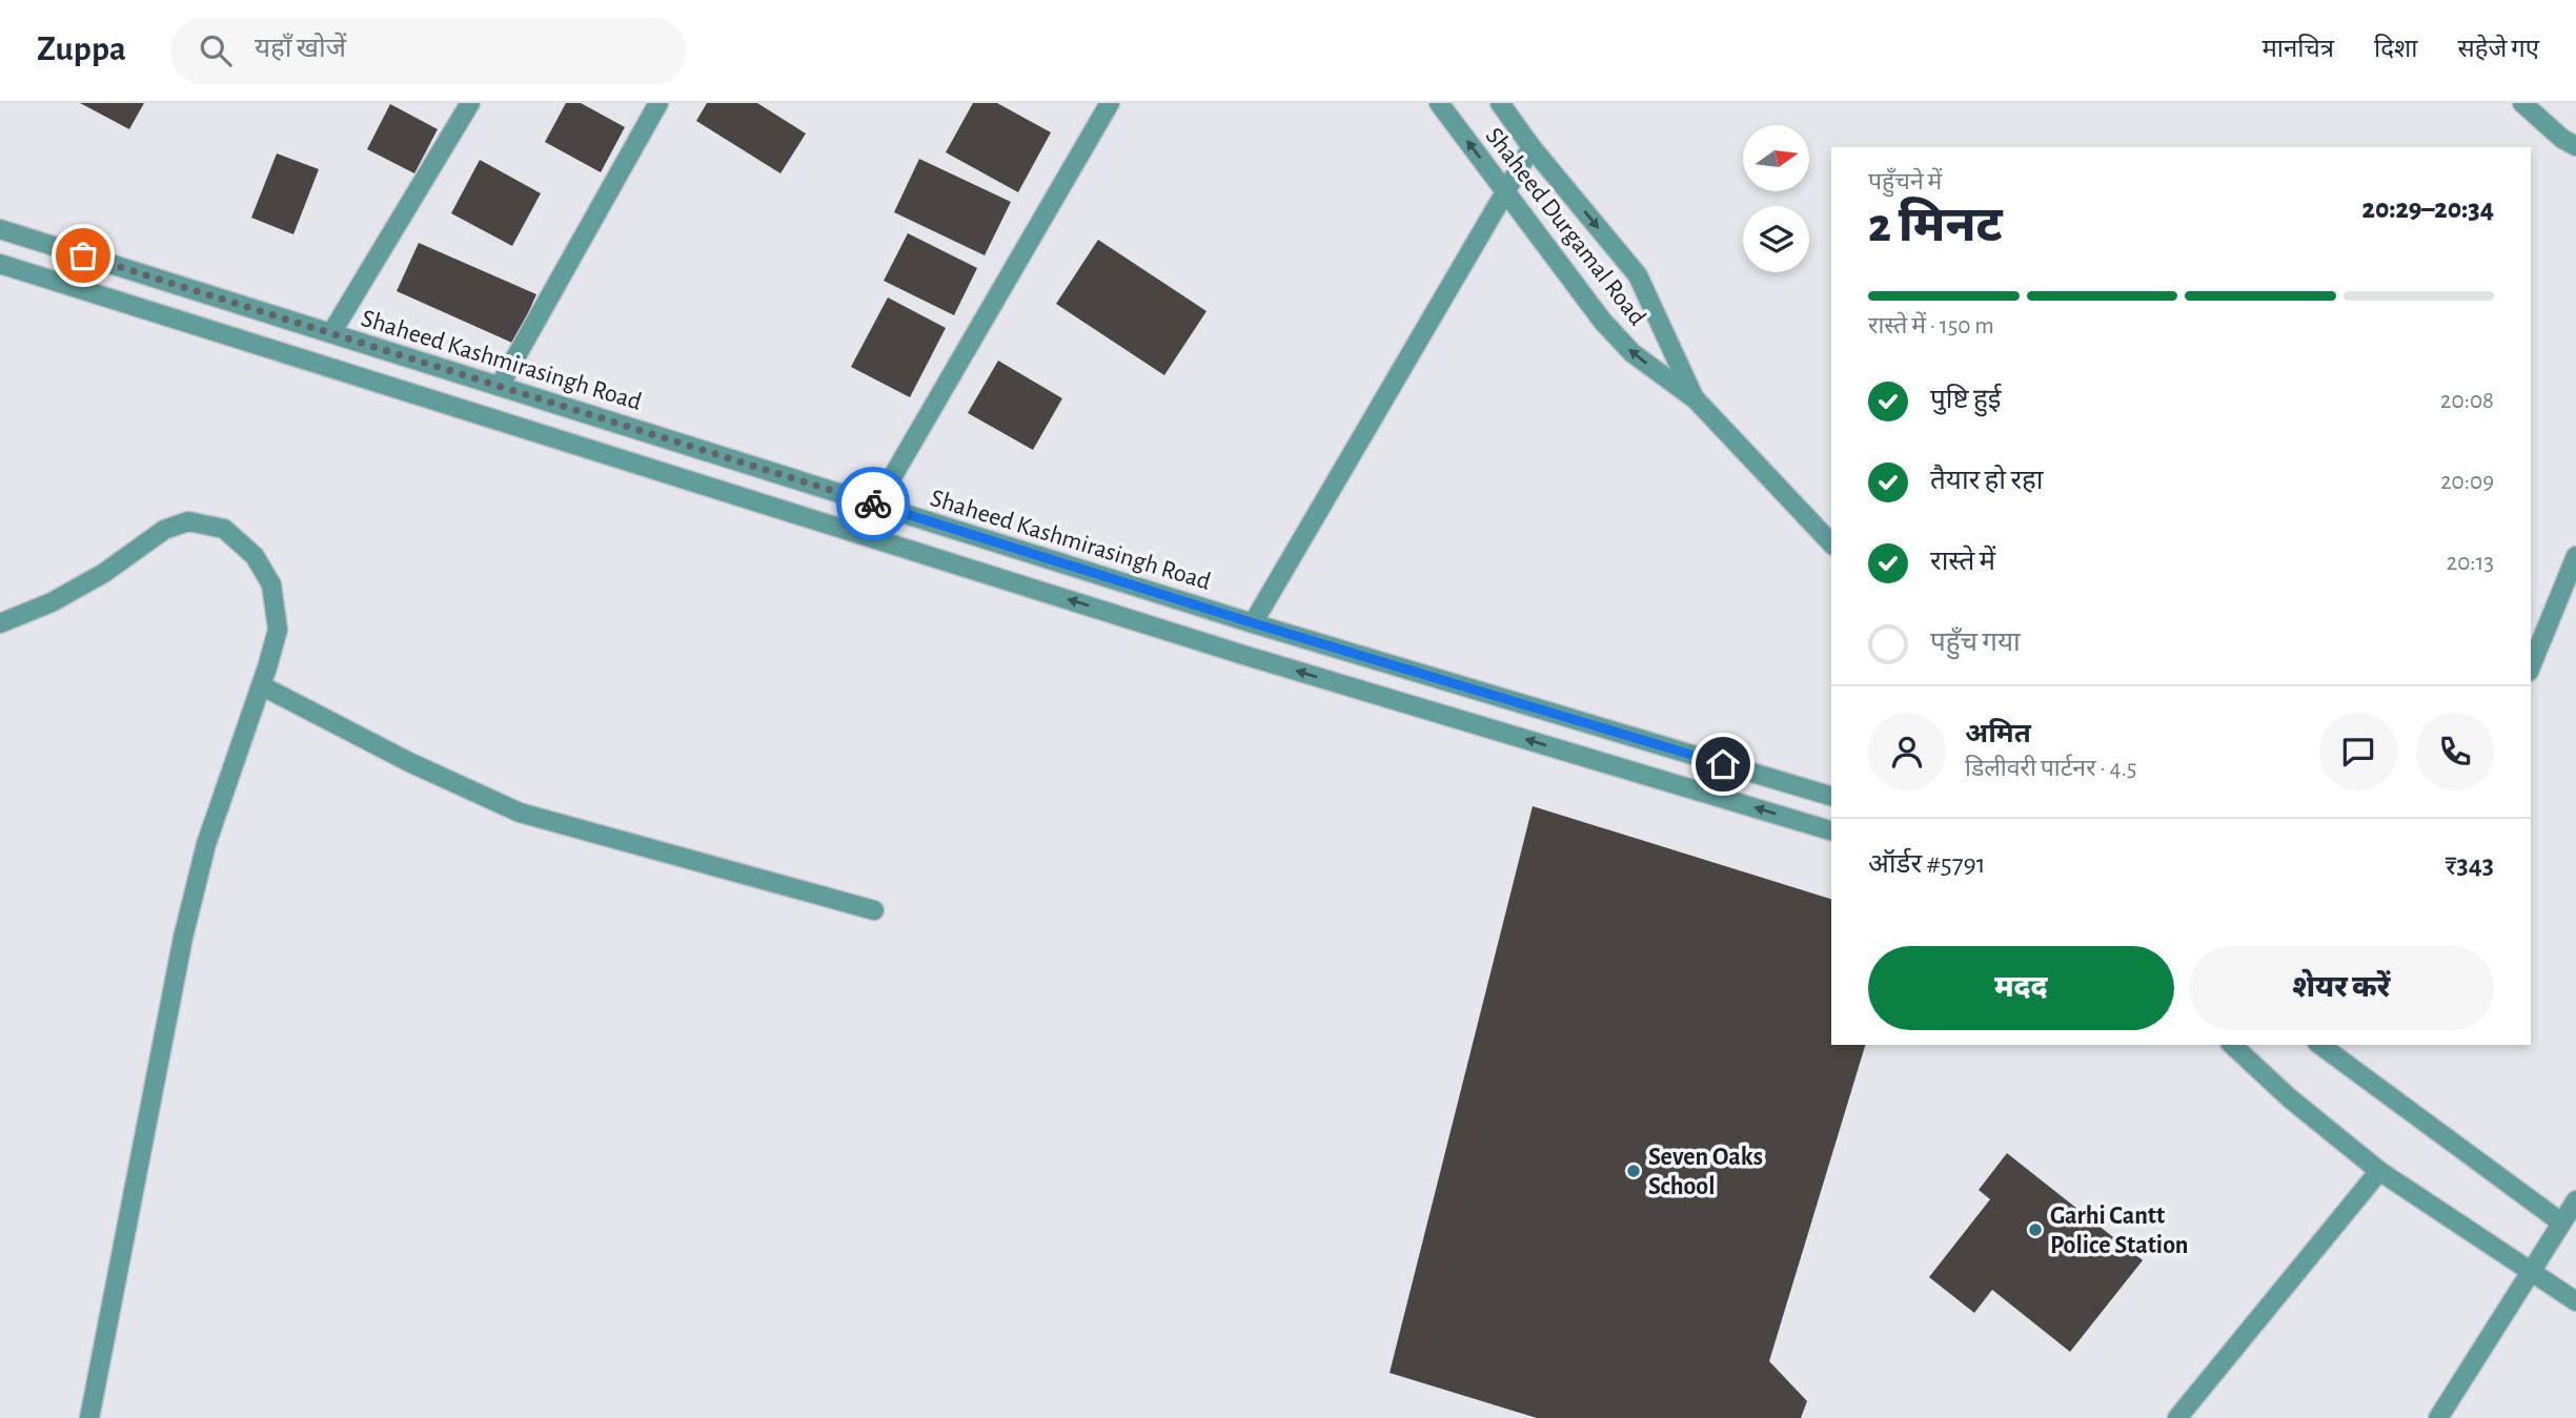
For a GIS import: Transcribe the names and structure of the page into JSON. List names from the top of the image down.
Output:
{
  "streets": {
    "street": ["Shaheed Durgamal Road", "Shaheed Kashmirasingh Road"]
  },
  "places": ["Seven Oaks School", "Garhi Cantt Police Station"],
  "north": "right",
  "page": {
    "header": "Zuppa",
    "search": "यहाँ खोजें",
    "nav": ["मानचित्र", "दिशा", "सहेजे गए"],
    "heading": ["2 मिनट", "पहुँचने में", "20:29–20:34"],
    "panel": [
      "अमित",
      "डिलीवरी पार्टनर · 4.5",
      "ऑर्डर #5791",
      "₹343"
    ],
    "bar": "रास्ते में · 150 m",
    "list": [
      ["पुष्टि हुई", "20:08"],
      ["तैयार हो रहा", "20:09"],
      ["रास्ते में", "20:13"],
      "पहुँच गया"
    ],
    "buttons": ["मदद", "शेयर करें"]
  }
}
